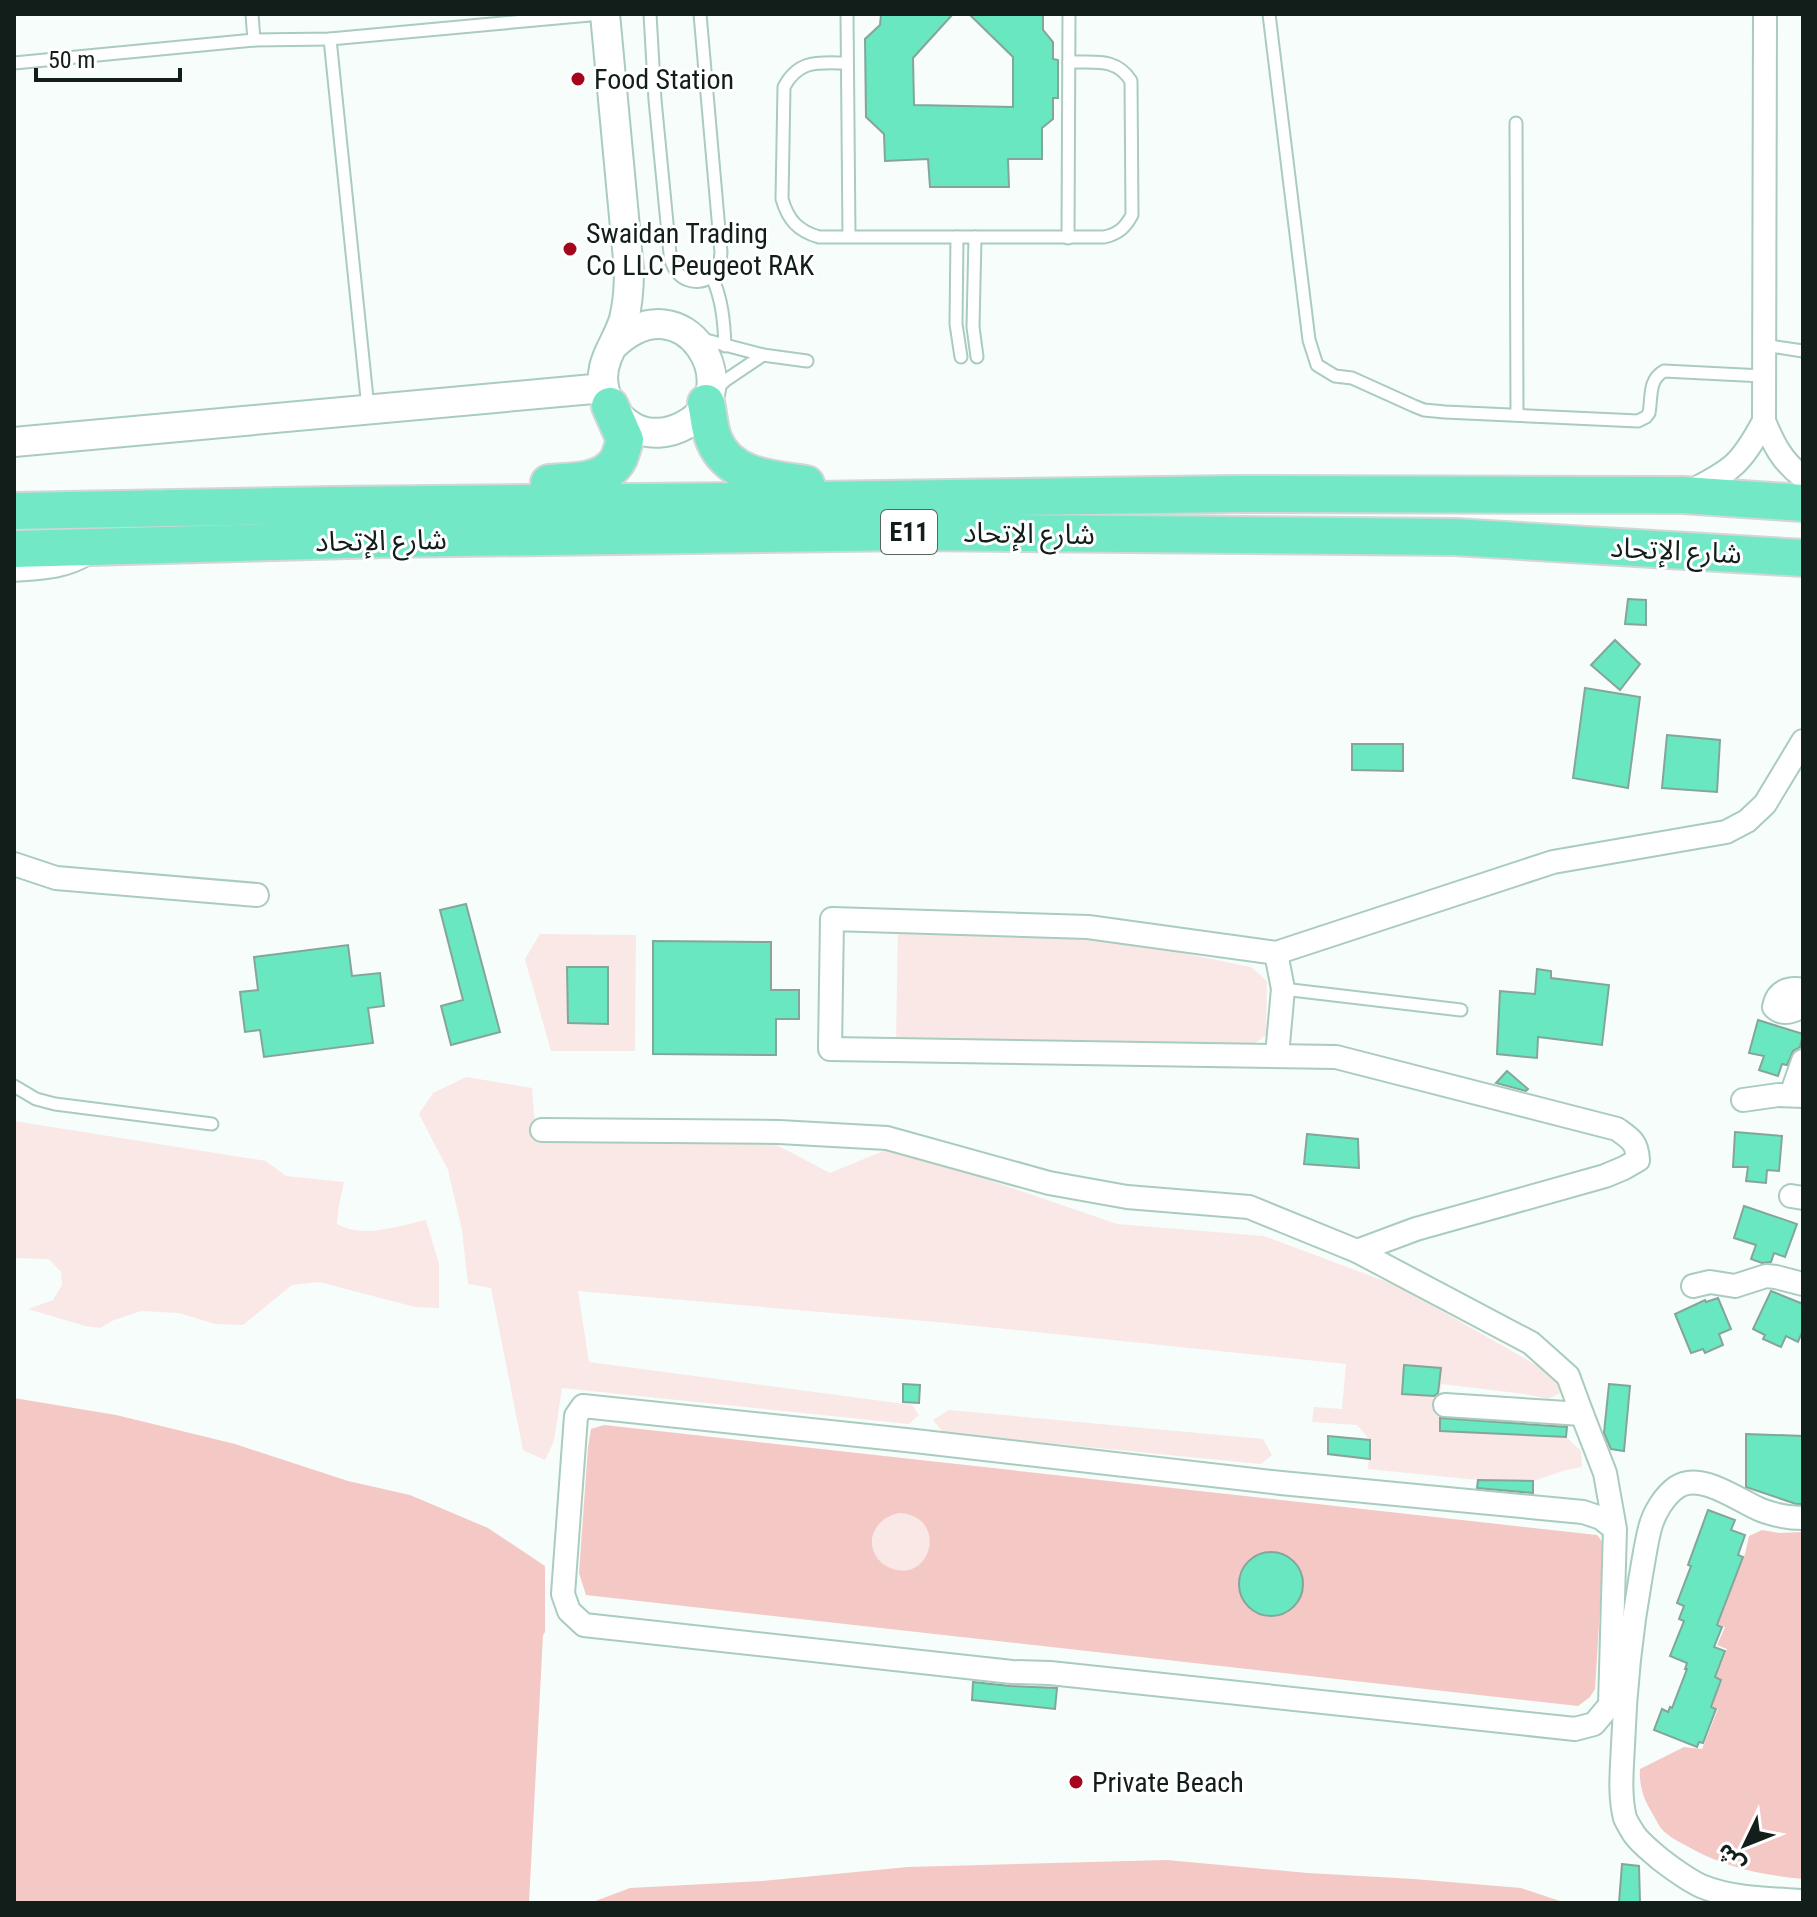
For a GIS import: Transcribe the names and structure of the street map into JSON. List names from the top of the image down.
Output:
{
  "streets": {
    "highway": ["E11", "شارع الإتحاد"]
  },
  "places": ["Food Station", "Swaidan Trading Co LLC Peugeot RAK", "Private Beach"],
  "scale_bar": "50 m",
  "north": "bottom left"
}
